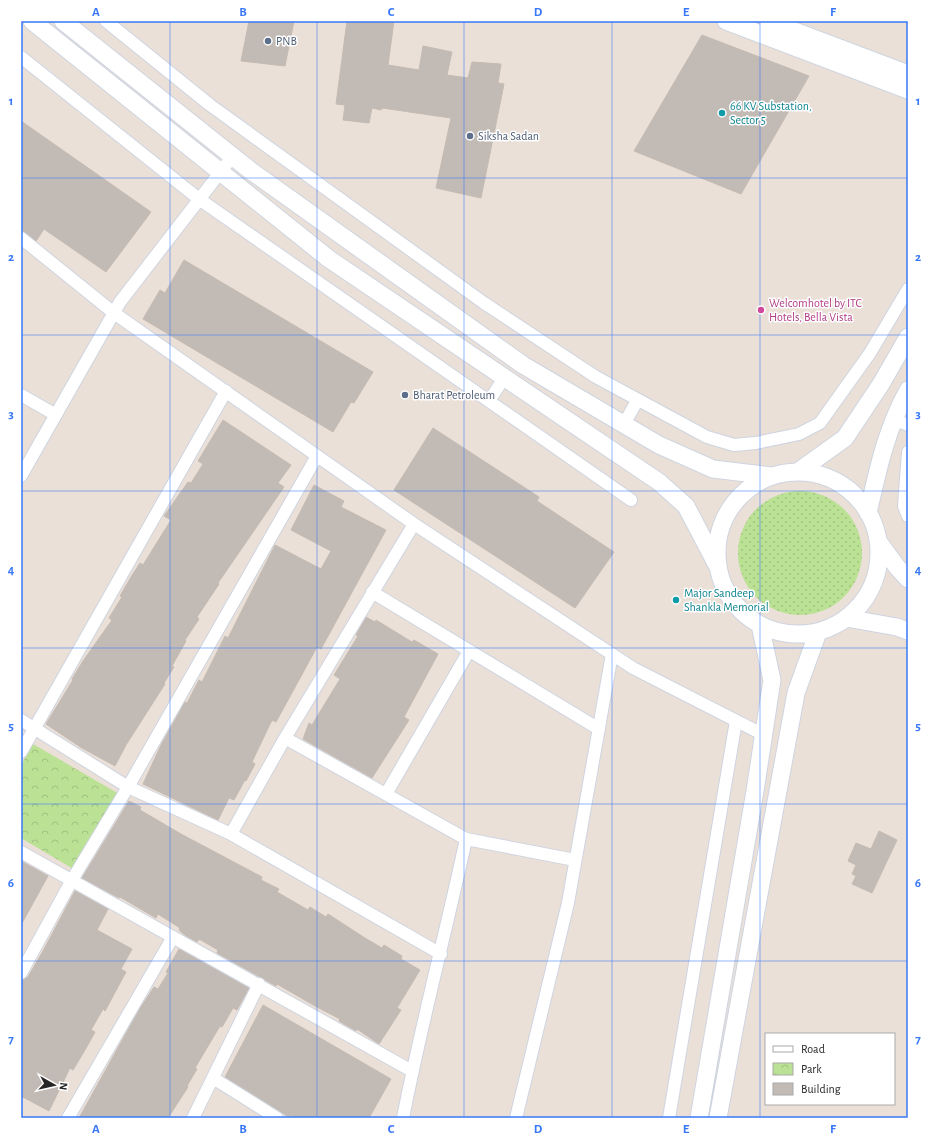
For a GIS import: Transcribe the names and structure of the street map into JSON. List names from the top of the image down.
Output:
{
  "places": [
    "PNB",
    "66 KV Substation, Sector 5",
    "Siksha Sadan",
    "Welcomhotel by ITC Hotels, Bella Vista",
    "Bharat Petroleum",
    "Major Sandeep Shankla Memorial"
  ],
  "legend": ["Road", "Park", "Building"],
  "north": "right",
  "grid": {
    "columns": [
      "A",
      "B",
      "C",
      "D",
      "E",
      "F"
    ],
    "rows": [
      "1",
      "2",
      "3",
      "4",
      "5",
      "6",
      "7"
    ]
  }
}
